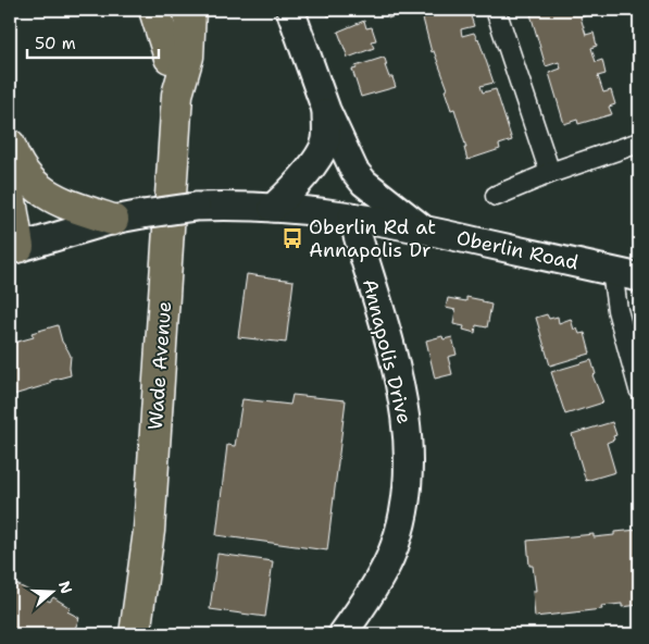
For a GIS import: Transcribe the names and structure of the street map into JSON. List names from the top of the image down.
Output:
{
  "streets": {
    "main road": ["Oberlin Road", "Annapolis Drive", "Wade Avenue"]
  },
  "crossings": [
    ["Oberlin Road", "Annapolis Drive"]
  ],
  "places": {
    "bus stop": ["Oberlin Rd at Annapolis Dr"]
  },
  "scale_bar": "50 m",
  "north": "right"
}
